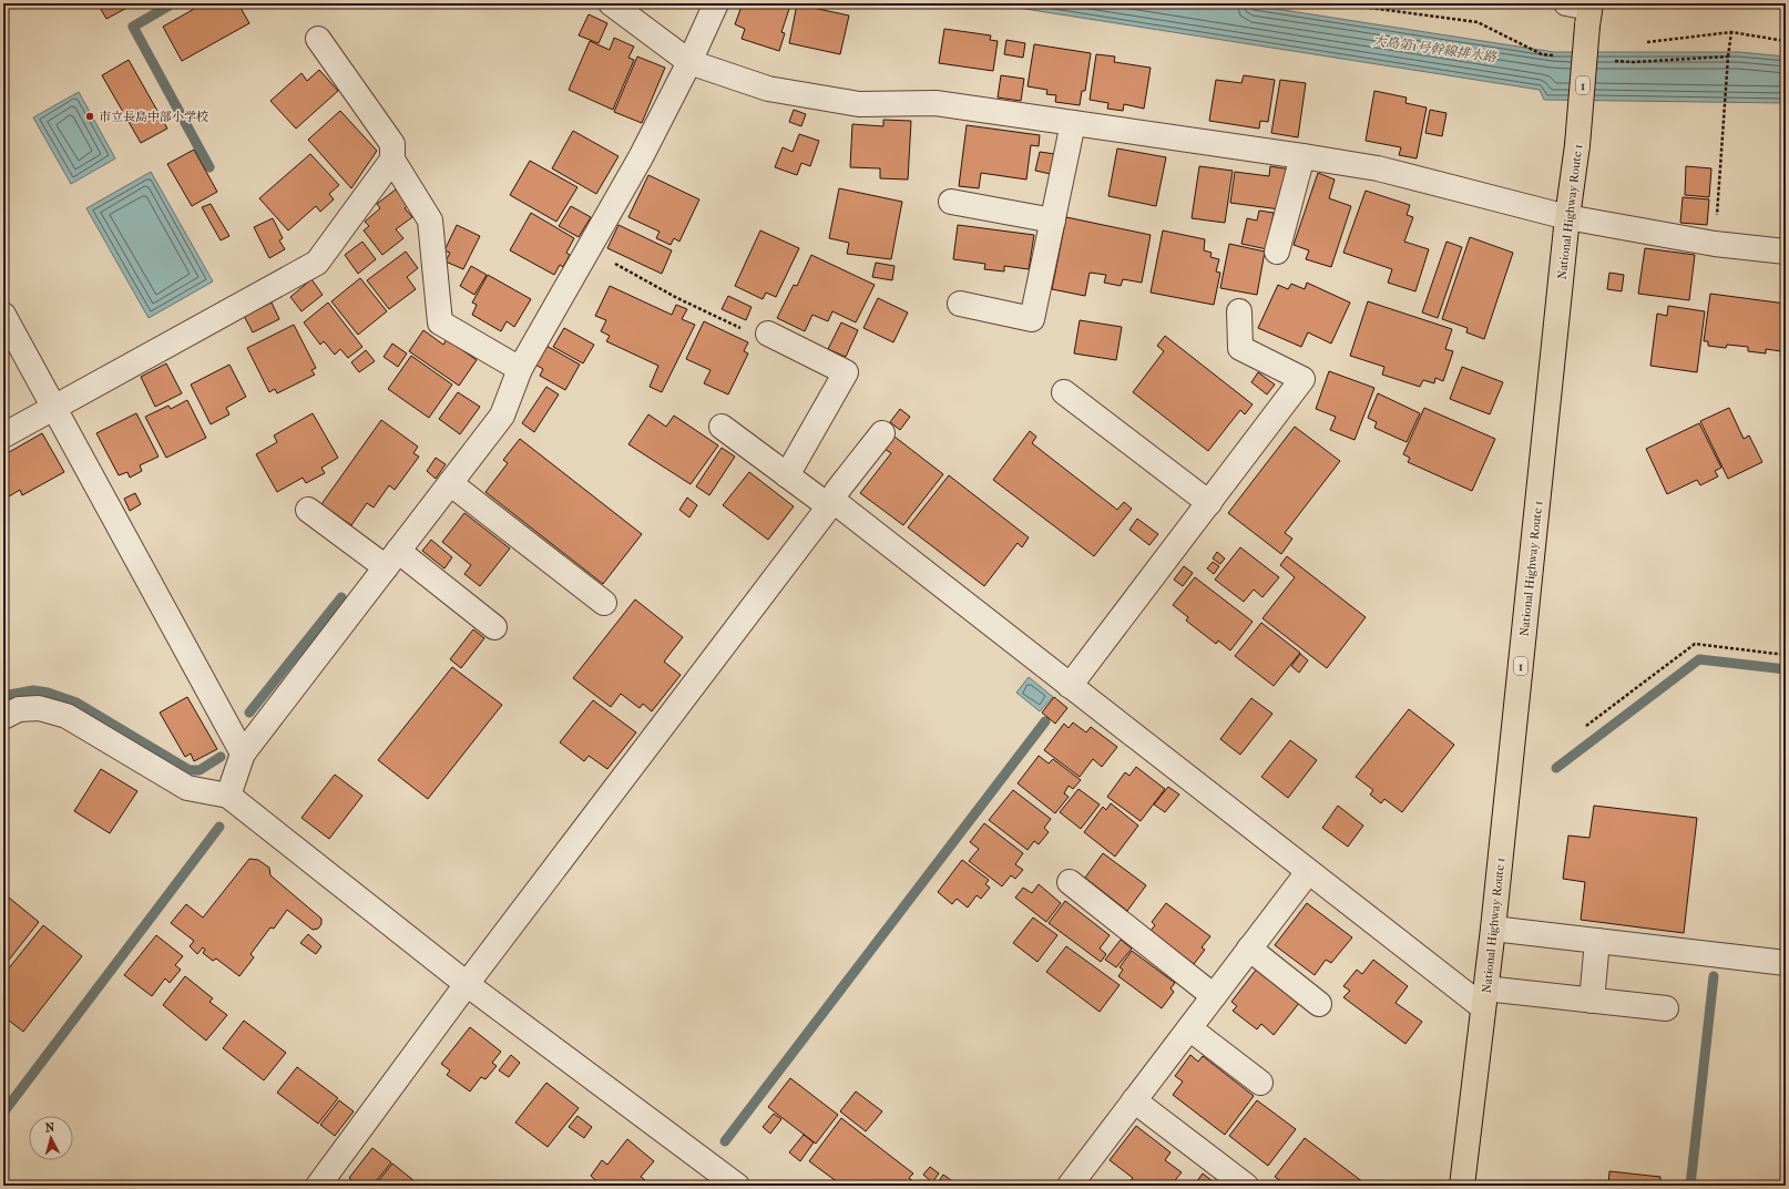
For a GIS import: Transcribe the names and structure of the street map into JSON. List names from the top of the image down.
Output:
{
  "streets": {
    "highway": ["1", "National Highway Route 1"]
  },
  "water": ["大島第1号幹線排水路"],
  "places": ["市立長島中部小学校"],
  "north": "top"
}
